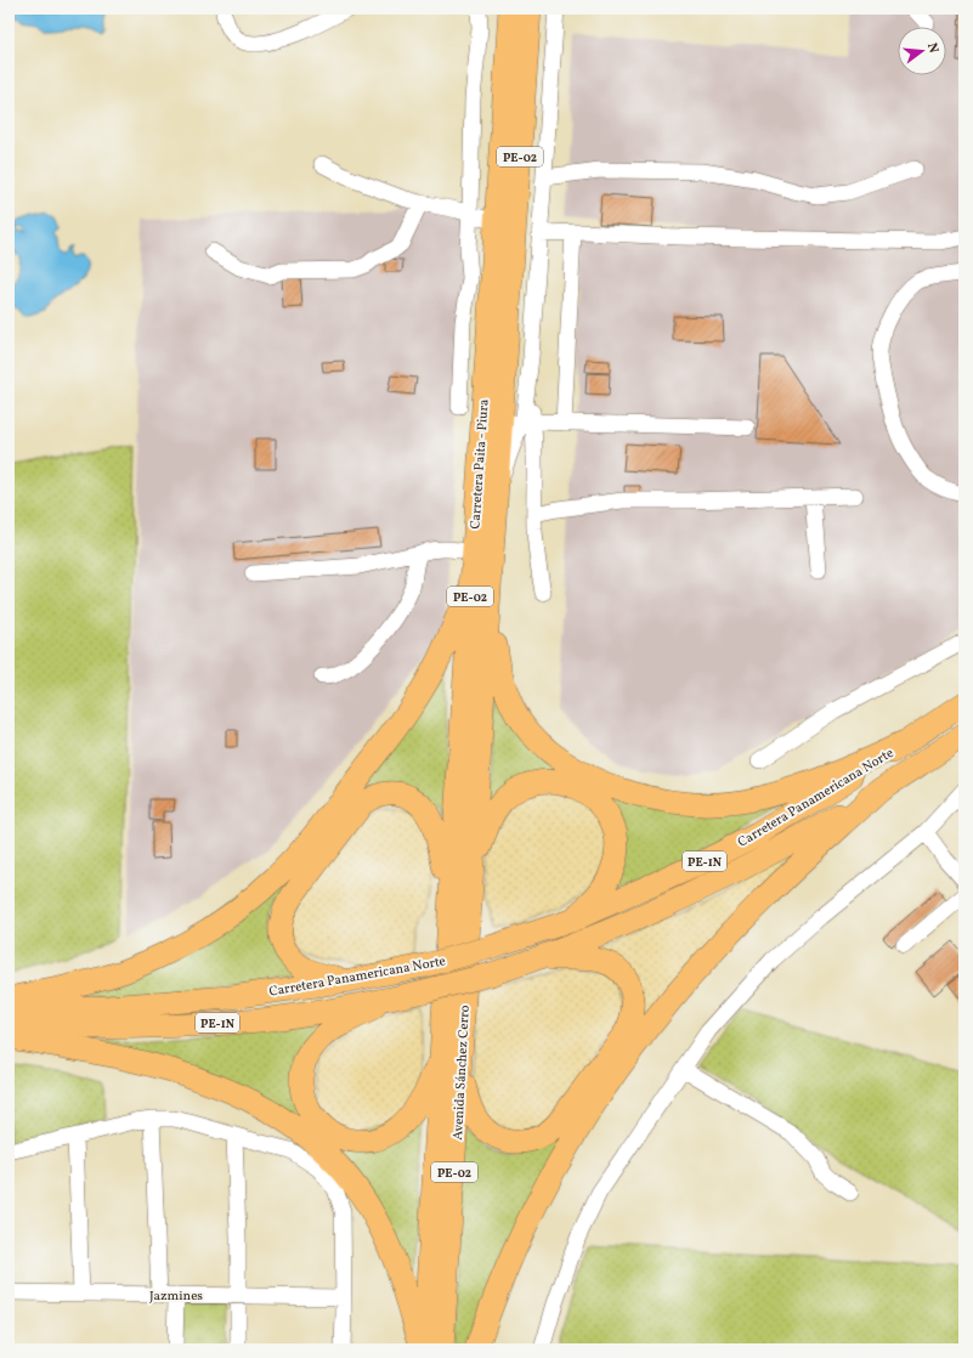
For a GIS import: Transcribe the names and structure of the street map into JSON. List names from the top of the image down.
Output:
{
  "streets": {
    "highway": [
      "PE-02",
      "Carretera Paita - Piura",
      "Carretera Panamericana Norte",
      "PE-1N",
      "Avenida Sánchez Cerro"
    ],
    "street": ["Jazmines"]
  },
  "crossings": [
    ["Carretera Paita - Piura", "Avenida Sánchez Cerro"]
  ],
  "north": "right"
}
